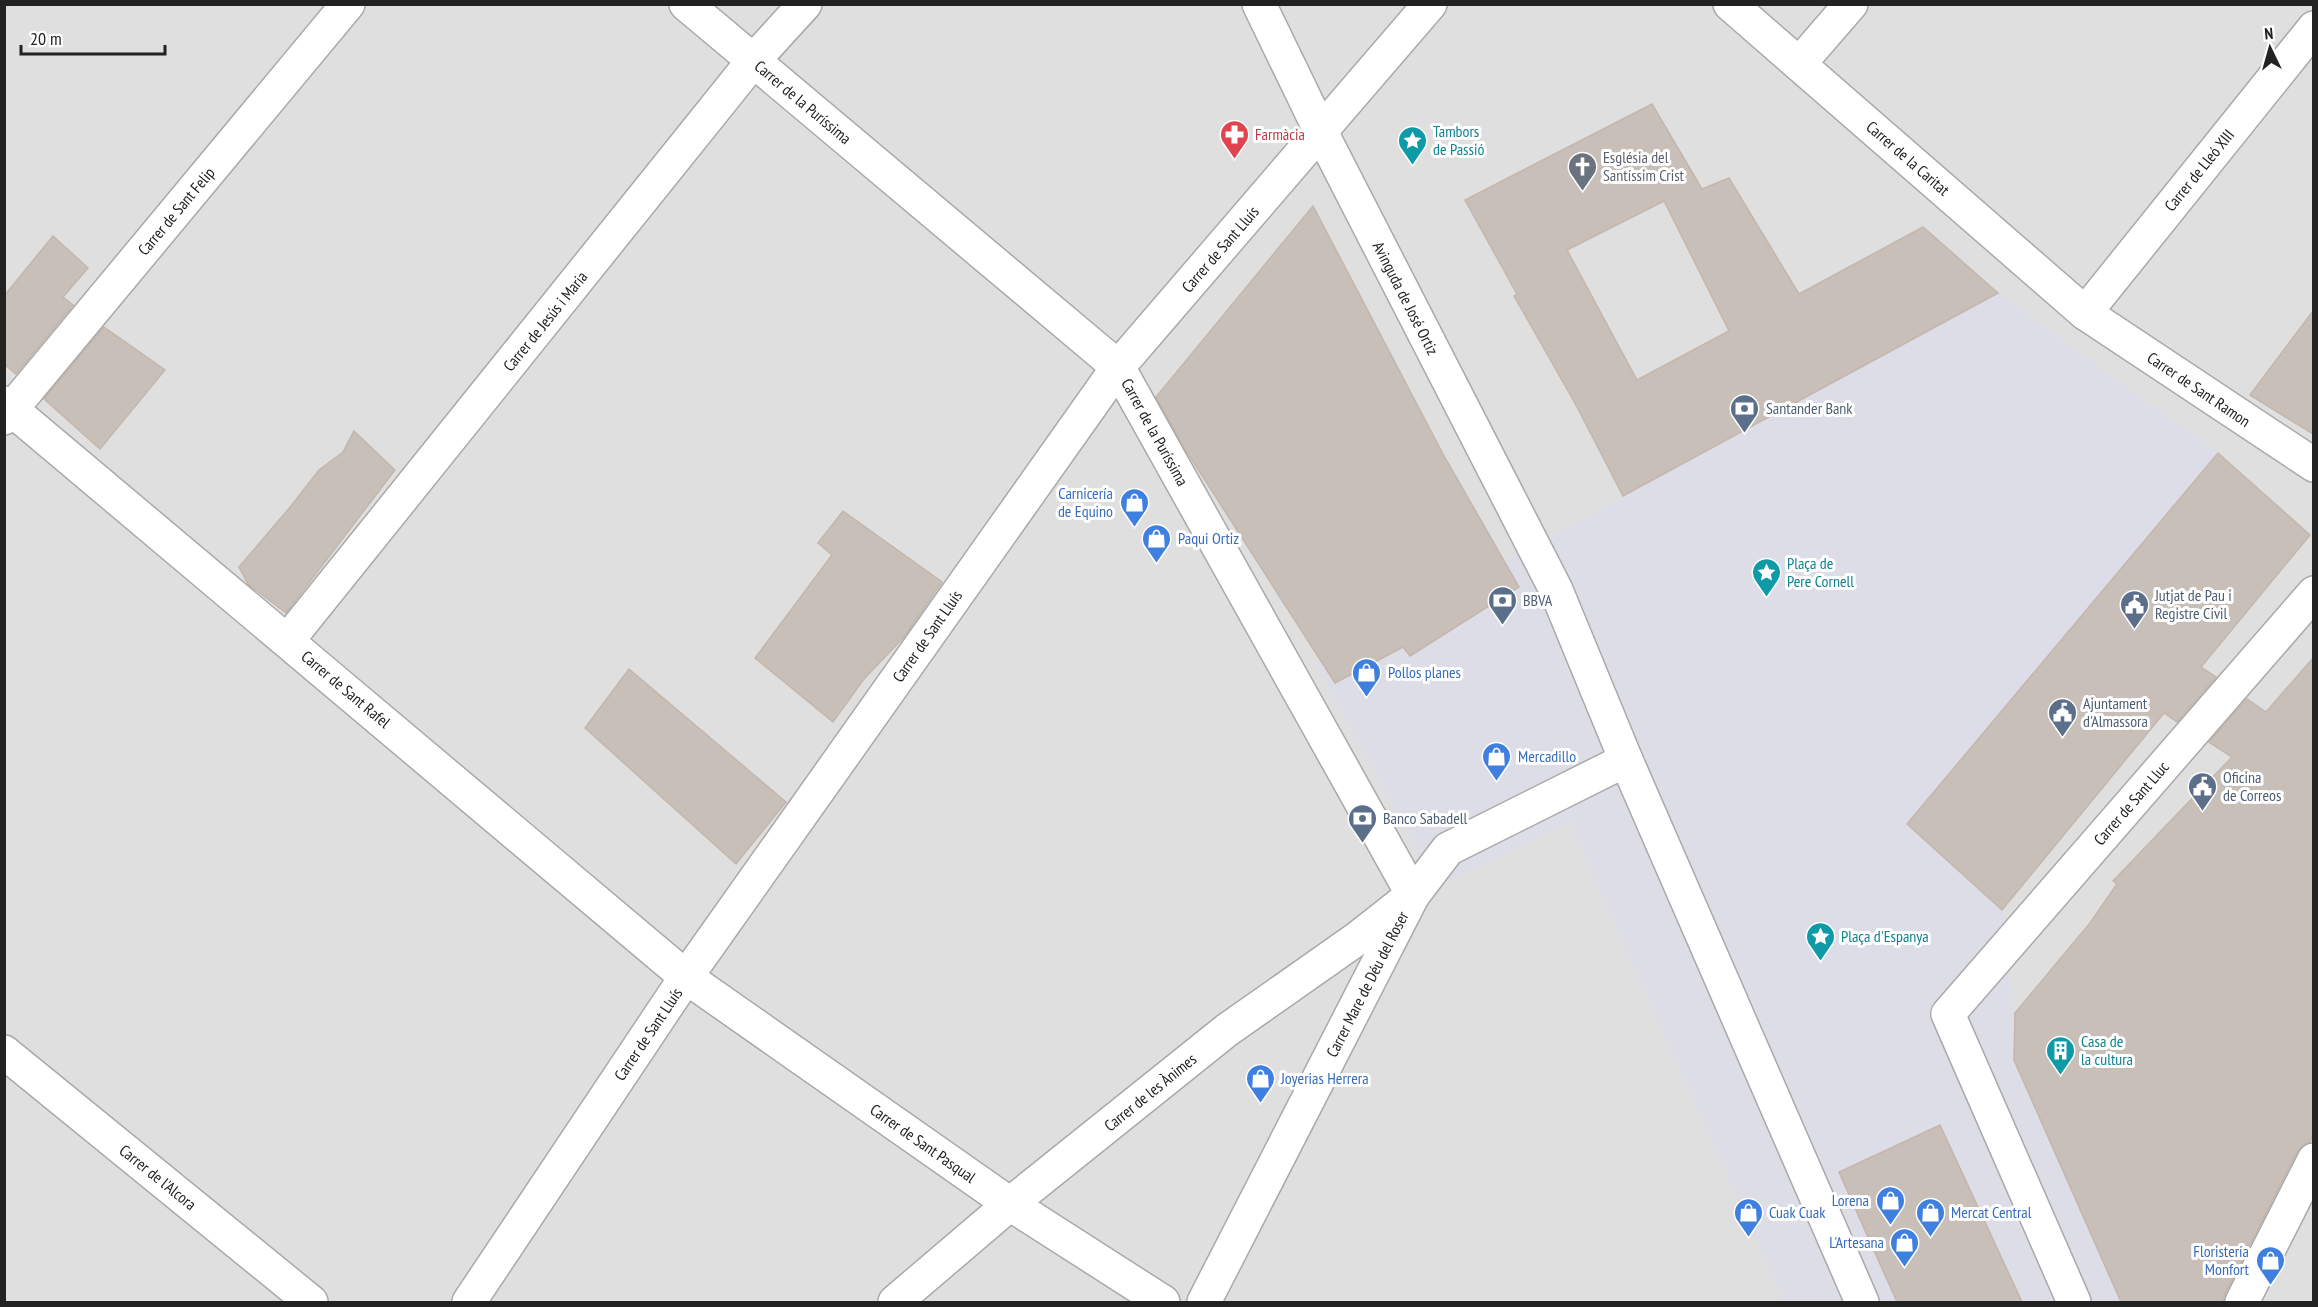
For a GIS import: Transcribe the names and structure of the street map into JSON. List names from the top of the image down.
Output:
{
  "streets": {
    "street": [
      "Carrer de la Puríssima",
      "Carrer de la Caritat",
      "Carrer de Lleó XIII",
      "Carrer de Sant Felip",
      "Carrer de Sant Lluís",
      "Avinguda de José Ortiz",
      "Carrer de Jesús i Maria",
      "Carrer de Sant Ramon",
      "Carrer de Sant Rafel",
      "Carrer de Sant Lluc",
      "Carrer Mare de Déu del Roser",
      "Carrer de les Ànimes",
      "Carrer de Sant Pasqual",
      "Carrer de l'Alcora"
    ]
  },
  "crossings": [
    ["Carrer de la Puríssima", "Carrer de Sant Lluís"],
    ["Carrer de la Puríssima", "Carrer de Jesús i Maria"],
    ["Carrer de la Puríssima", "Carrer Mare de Déu del Roser"],
    ["Carrer de la Puríssima", "Carrer de les Ànimes"],
    ["Carrer de la Caritat", "Carrer de Lleó XIII"],
    ["Carrer de la Caritat", "Carrer de Sant Ramon"],
    ["Carrer de Lleó XIII", "Carrer de Sant Ramon"],
    ["Carrer de Sant Felip", "Carrer de Sant Rafel"],
    ["Carrer de Sant Lluís", "Avinguda de José Ortiz"],
    ["Carrer de Sant Lluís", "Carrer de Sant Rafel"],
    ["Carrer de Sant Lluís", "Carrer de Sant Pasqual"],
    ["Avinguda de José Ortiz", "Carrer Mare de Déu del Roser"],
    ["Carrer de Jesús i Maria", "Carrer de Sant Rafel"],
    ["Carrer de Sant Rafel", "Carrer de Sant Pasqual"],
    ["Carrer Mare de Déu del Roser", "Carrer de les Ànimes"],
    ["Carrer de les Ànimes", "Carrer de Sant Pasqual"]
  ],
  "places": {
    "pharmacy": ["Farmàcia"],
    "place": ["Tambors de Passió", "Plaça de Pere Cornell", "Plaça d'Espanya"],
    "church": ["Església del Santíssim Crist"],
    "bank": ["Santander Bank", "BBVA", "Banco Sabadell"],
    "shop": [
      "Carnicería de Equino",
      "Paqui Ortiz",
      "Pollos planes",
      "Mercadillo",
      "Joyerias Herrera",
      "Lorena",
      "Cuak Cuak",
      "Mercat Central",
      "L'Artesana",
      "Floristería Monfort"
    ],
    "public building": ["Jutjat de Pau i Registre Civil", "Ajuntament d'Almassora", "Oficina de Correos"],
    "building": ["Casa de la cultura"]
  },
  "scale_bar": "20 m",
  "north": "top"
}
